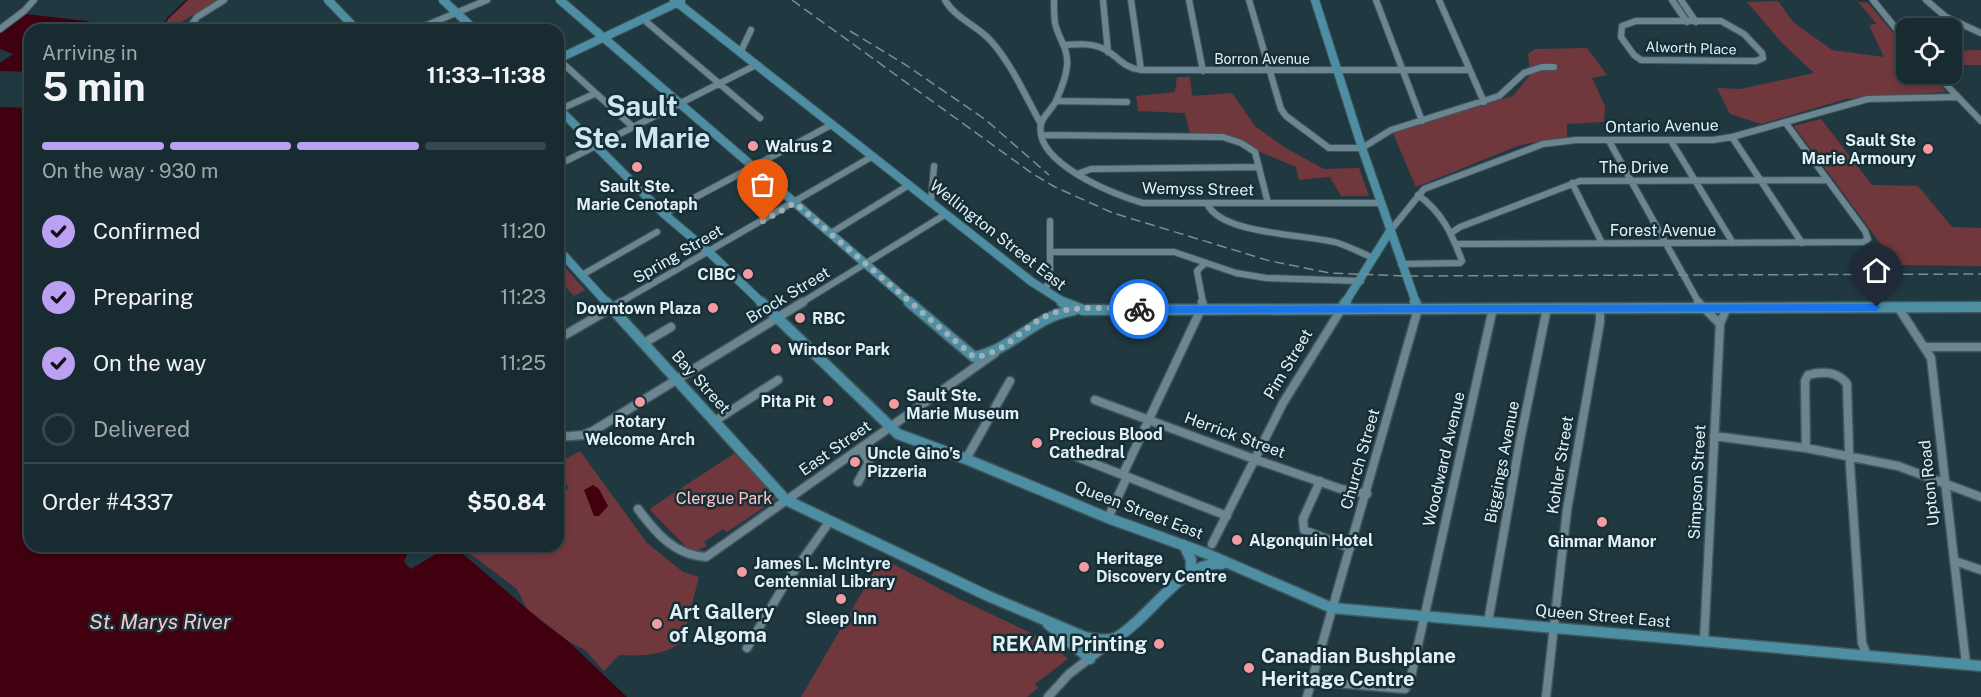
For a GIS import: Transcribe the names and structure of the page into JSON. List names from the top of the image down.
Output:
{
  "streets": {
    "main road": [
      "Wellington Street East",
      "Pim Street",
      "Bay Street",
      "East Street",
      "Queen Street East"
    ],
    "street": [
      "Alworth Place",
      "Borron Avenue",
      "Ontario Avenue",
      "The Drive",
      "Wemyss Street",
      "Forest Avenue",
      "Spring Street",
      "Brock Street",
      "Herrick Street",
      "Church Street",
      "Woodward Avenue",
      "Biggings Avenue",
      "Kohler Street",
      "Simpson Street",
      "Upton Road"
    ]
  },
  "crossings": [
    ["Ontario Avenue", "Pim Street"],
    ["The Drive", "Forest Avenue"],
    ["Wellington Street East", "Spring Street"],
    ["Wellington Street East", "Brock Street"],
    ["Wellington Street East", "Pim Street"],
    ["Wellington Street East", "East Street"],
    ["Wellington Street East", "Church Street"],
    ["Wellington Street East", "Woodward Avenue"],
    ["Wellington Street East", "Biggings Avenue"],
    ["Wellington Street East", "Kohler Street"],
    ["Wellington Street East", "Simpson Street"],
    ["Wellington Street East", "Upton Road"],
    ["Spring Street", "Bay Street"],
    ["Spring Street", "Queen Street East"],
    ["Brock Street", "Bay Street"],
    ["Brock Street", "Queen Street East"],
    ["Pim Street", "Herrick Street"],
    ["Bay Street", "East Street"],
    ["Herrick Street", "Church Street"],
    ["East Street", "Queen Street East"],
    ["Church Street", "Woodward Avenue"],
    ["Church Street", "Queen Street East"],
    ["Woodward Avenue", "Queen Street East"],
    ["Biggings Avenue", "Queen Street East"],
    ["Kohler Street", "Queen Street East"],
    ["Simpson Street", "Queen Street East"],
    ["Upton Road", "Queen Street East"]
  ],
  "districts": ["Sault Ste. Marie"],
  "water": ["St. Marys River"],
  "parks": ["Clergue Park"],
  "places": [
    "Walrus 2",
    "Sault Ste Marie Armoury",
    "Sault Ste. Marie Cenotaph",
    "CIBC",
    "Downtown Plaza",
    "RBC",
    "Windsor Park",
    "Pita Pit",
    "Rotary Welcome Arch",
    "Sault Ste. Marie Museum",
    "Precious Blood Cathedral",
    "Uncle Gino’s Pizzeria",
    "Ginmar Manor",
    "Algonquin Hotel",
    "Heritage Discovery Centre",
    "James L. McIntyre Centennial Library",
    "Sleep Inn",
    "Art Gallery of Algoma",
    "REKAM Printing",
    "Canadian Bushplane Heritage Centre"
  ],
  "page": {
    "heading": ["5 min", "Arriving in", "11:33–11:38"],
    "panel": ["Order #4337", "$50.84"],
    "bar": "On the way · 930 m",
    "list": [
      ["Confirmed", "11:20"],
      ["Preparing", "11:23"],
      ["On the way", "11:25"],
      "Delivered"
    ]
  }
}
